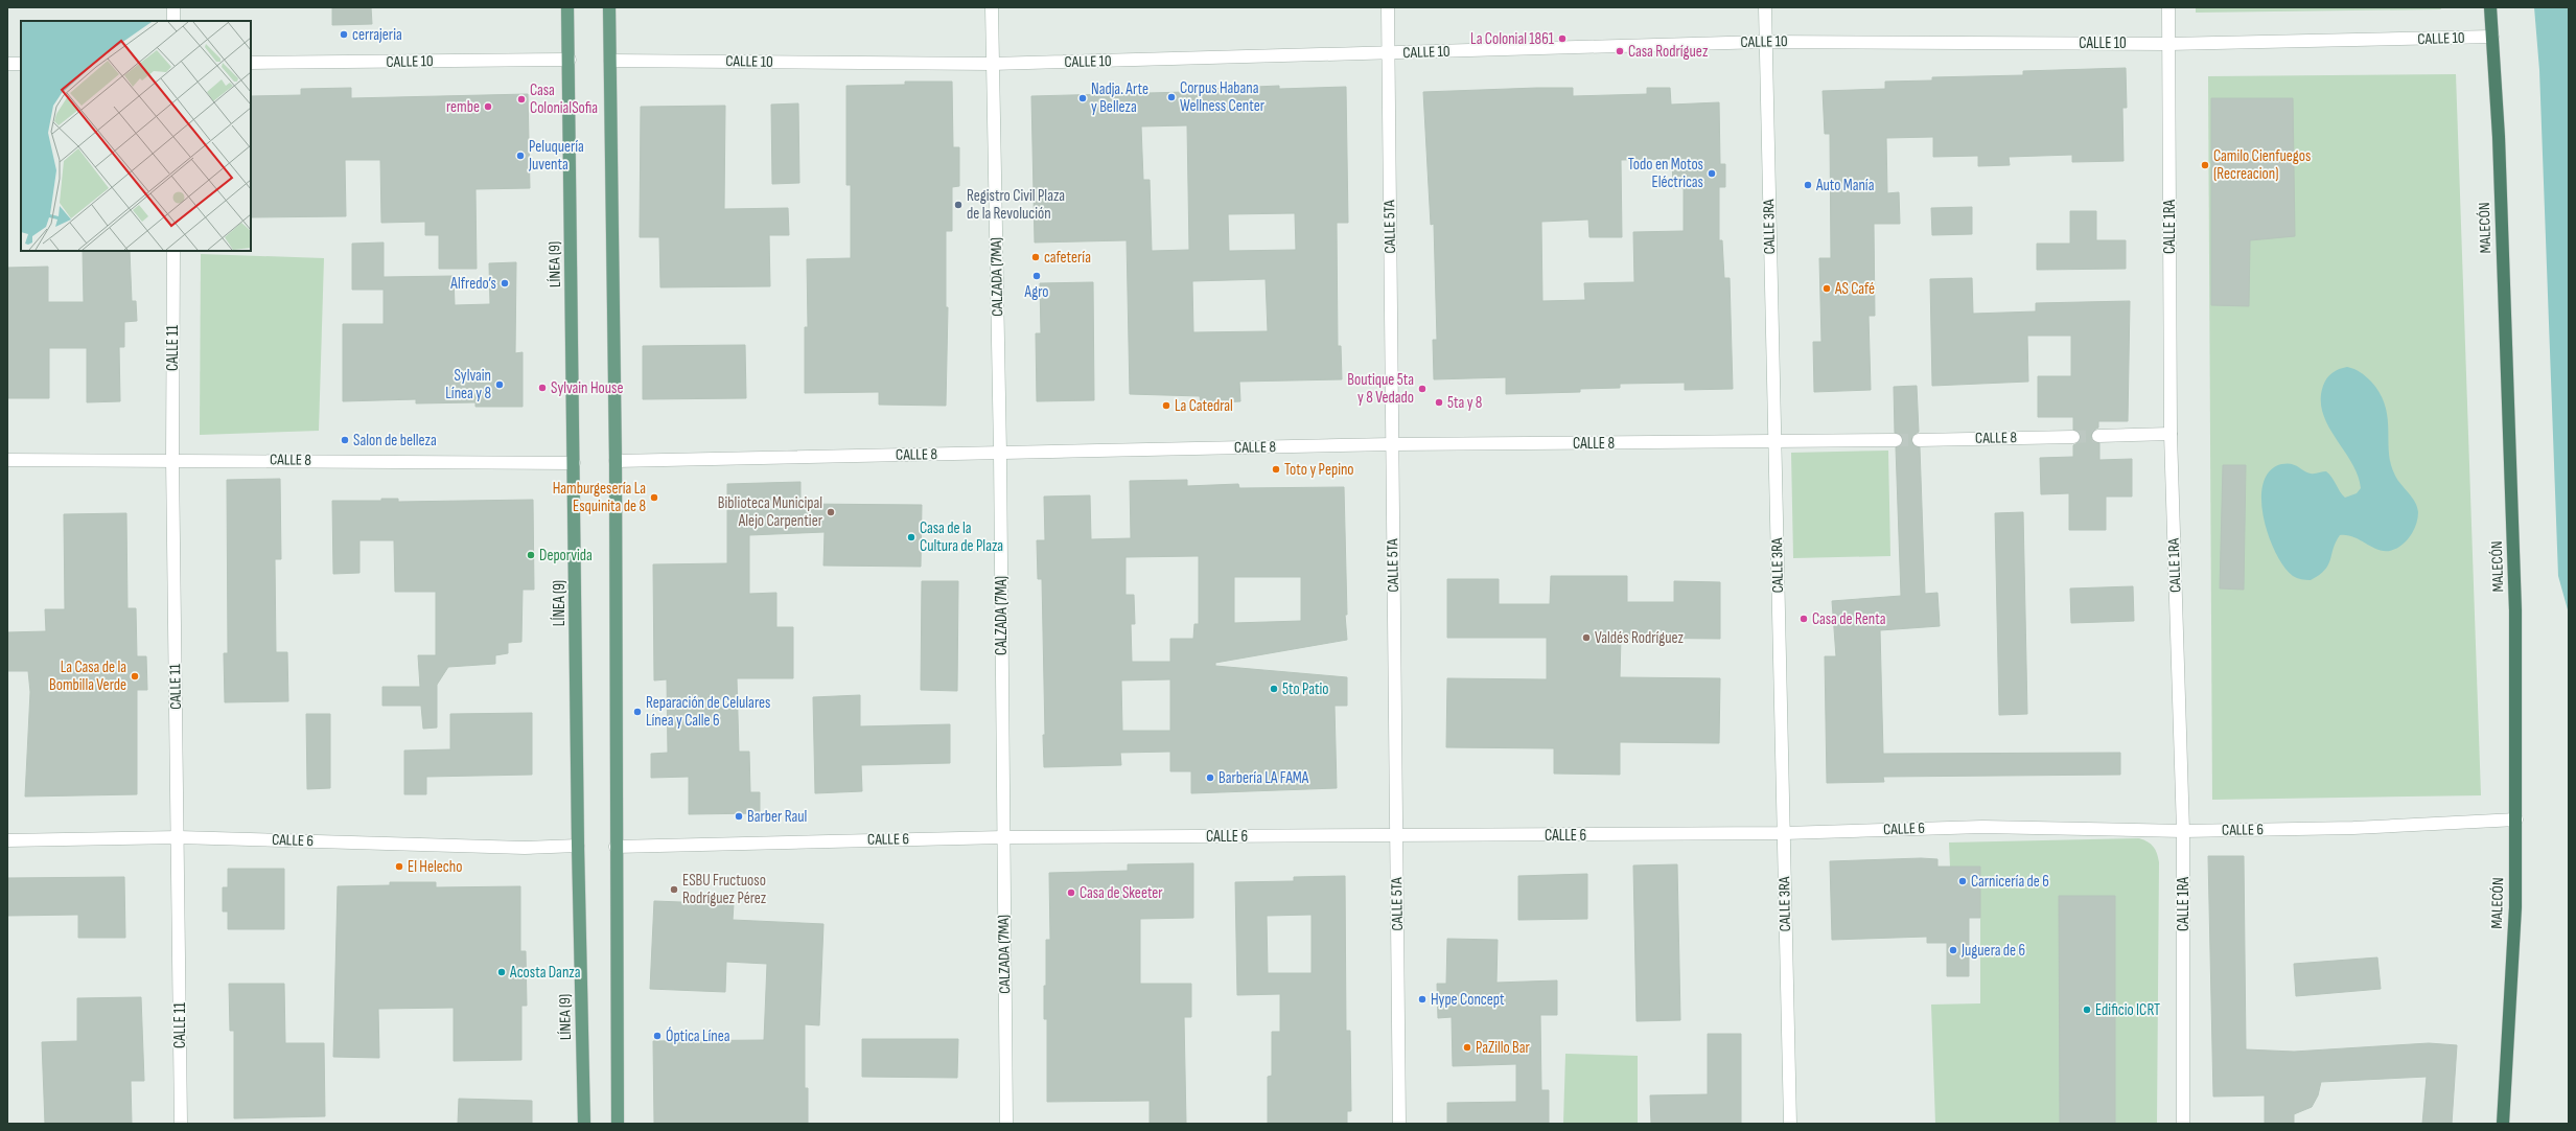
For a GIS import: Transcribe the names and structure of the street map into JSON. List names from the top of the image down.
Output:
{
  "streets": {
    "highway": ["MALECÓN"],
    "main road": ["LÍNEA (9)"],
    "street": [
      "CALLE 10",
      "CALLE 5TA",
      "CALLE 3RA",
      "CALLE 1RA",
      "CALZADA (7MA)",
      "CALLE 11",
      "CALLE 8",
      "CALLE 6"
    ]
  },
  "crossings": [
    ["CALLE 10", "CALLE 5TA"],
    ["CALLE 10", "CALLE 3RA"],
    ["CALLE 10", "CALLE 1RA"],
    ["CALLE 10", "MALECÓN"],
    ["CALLE 10", "LÍNEA (9)"],
    ["CALLE 10", "CALZADA (7MA)"],
    ["CALLE 5TA", "CALLE 8"],
    ["CALLE 5TA", "CALLE 6"],
    ["CALLE 3RA", "CALLE 8"],
    ["CALLE 3RA", "CALLE 6"],
    ["CALLE 1RA", "CALLE 6"],
    ["MALECÓN", "CALLE 6"],
    ["LÍNEA (9)", "CALLE 8"],
    ["LÍNEA (9)", "CALLE 6"],
    ["CALZADA (7MA)", "CALLE 8"],
    ["CALZADA (7MA)", "CALLE 6"],
    ["CALLE 11", "CALLE 8"],
    ["CALLE 11", "CALLE 6"]
  ],
  "places": [
    "cerrajeria",
    "La Colonial 1861",
    "Casa Rodríguez",
    "Corpus Habana Wellness Center",
    "Nadja. Arte y Belleza",
    "Casa ColonialSofia",
    "rembe",
    "Peluquería Juventa",
    "Camilo Cienfuegos (Recreacion)",
    "Todo en Motos Eléctricas",
    "Auto Manía",
    "Registro Civil Plaza de la Revolución",
    "cafetería",
    "Agro",
    "Alfredo’s",
    "AS Café",
    "Sylvain Línea y 8",
    "Sylvain House",
    "Boutique 5ta y 8 Vedado",
    "5ta y 8",
    "La Catedral",
    "Salon de belleza",
    "Toto y Pepino",
    "Hamburgesería La Esquinita de 8",
    "Biblioteca Municipal Alejo Carpentier",
    "Casa de la Cultura de Plaza",
    "Deporvida",
    "Casa de Renta",
    "Valdés Rodríguez",
    "La Casa de la Bombilla Verde",
    "5to Patio",
    "Reparación de Celulares Línea y Calle 6",
    "Barbería LA FAMA",
    "Barber Raul",
    "El Helecho",
    "Carnicería de 6",
    "ESBU Fructuoso Rodríguez Pérez",
    "Casa de Skeeter",
    "Juguera de 6",
    "Acosta Danza",
    "Hype Concept",
    "Edificio ICRT",
    "Óptica Línea",
    "PaZillo Bar"
  ]
}
